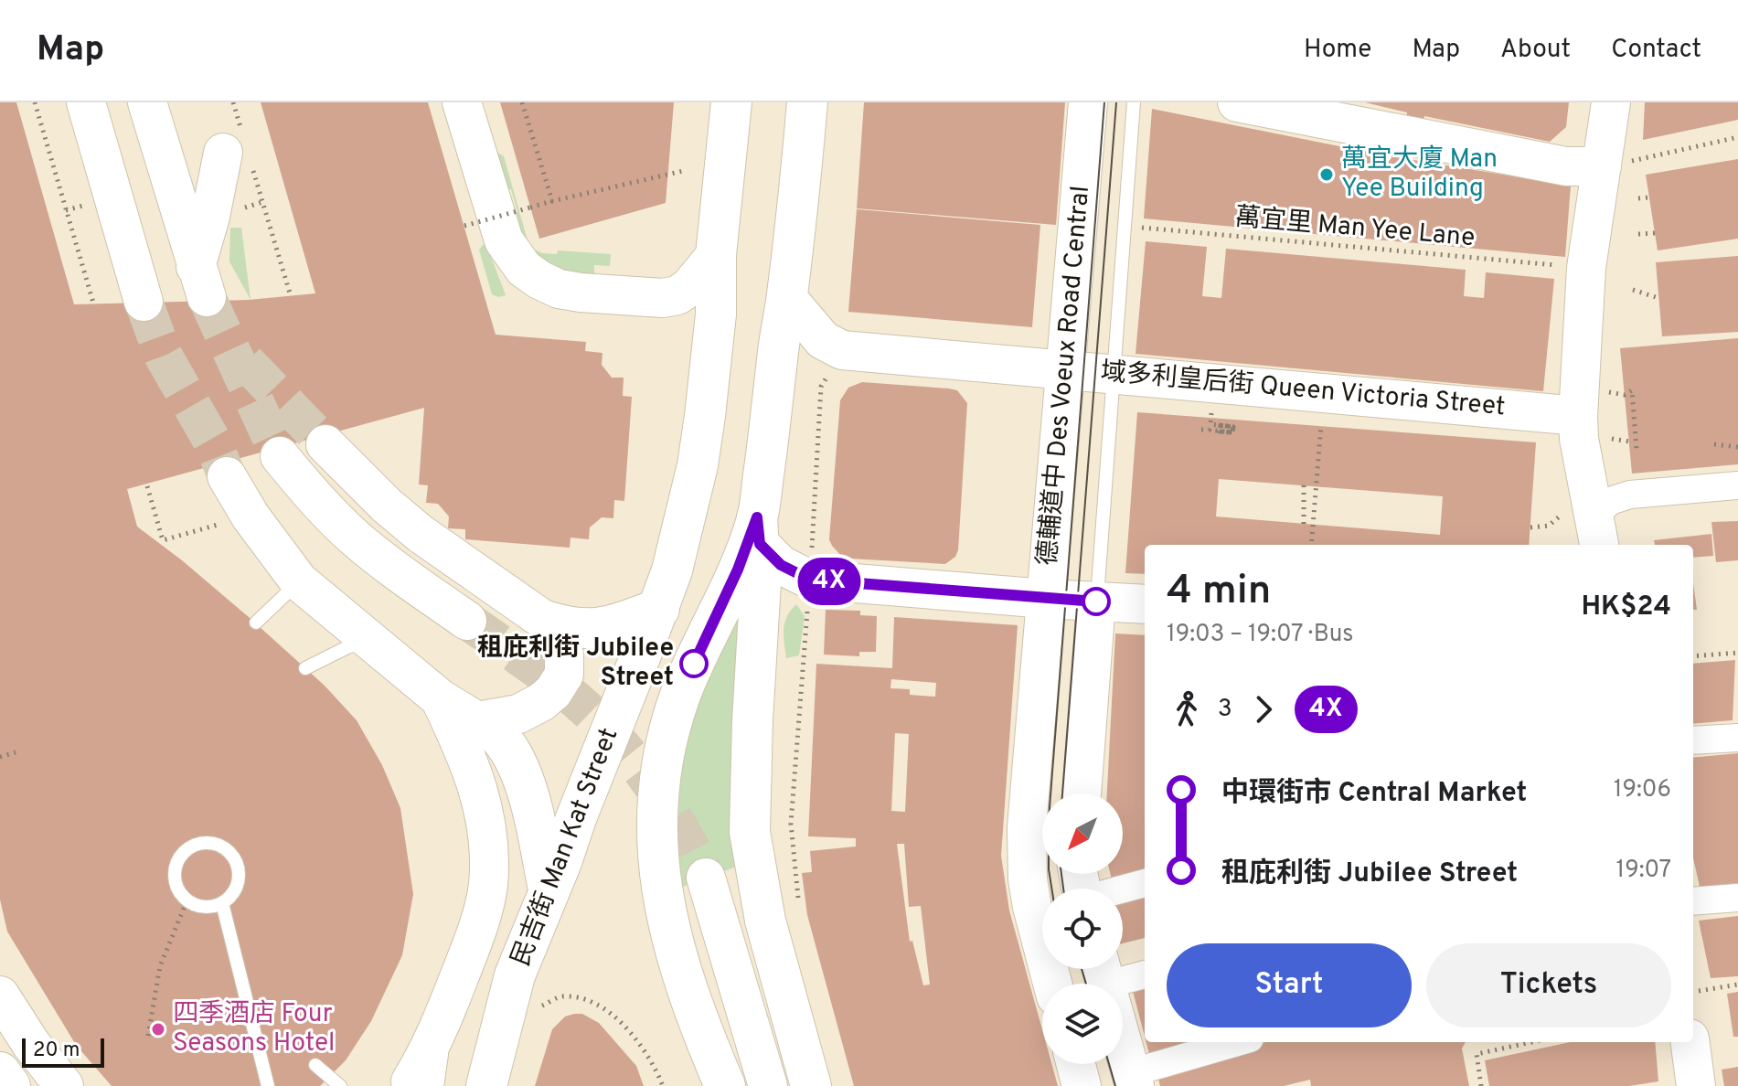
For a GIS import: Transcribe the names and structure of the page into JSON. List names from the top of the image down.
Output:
{
  "streets": {
    "main road": ["德輔道中 Des Voeux Road Central", "域多利皇后街 Queen Victoria Street", "民吉街 Man Kat Street"],
    "path": ["萬宜里 Man Yee Lane"]
  },
  "crossings": [
    ["德輔道中 Des Voeux Road Central", "域多利皇后街 Queen Victoria Street"]
  ],
  "places": ["萬宜大廈 Man Yee Building", "租庇利街 Jubilee Street", "四季酒店 Four Seasons Hotel"],
  "lines": ["bus line 4X"],
  "scale_bar": "20 m",
  "north": "bottom left",
  "page": {
    "header": "Map",
    "nav": [
      "Home",
      "Map",
      "About",
      "Contact"
    ],
    "on_map": "4X",
    "heading": ["4 min", "19:03 – 19:07 · Bus", "HK$24"],
    "legs": ["3", "4X"],
    "list": [
      {
        "name": "中環街市 Central Market",
        "value": "19:06"
      },
      {
        "name": "租庇利街 Jubilee Street",
        "value": "19:07"
      }
    ],
    "buttons": ["Start", "Tickets"],
    "scale": "20 m"
  }
}
